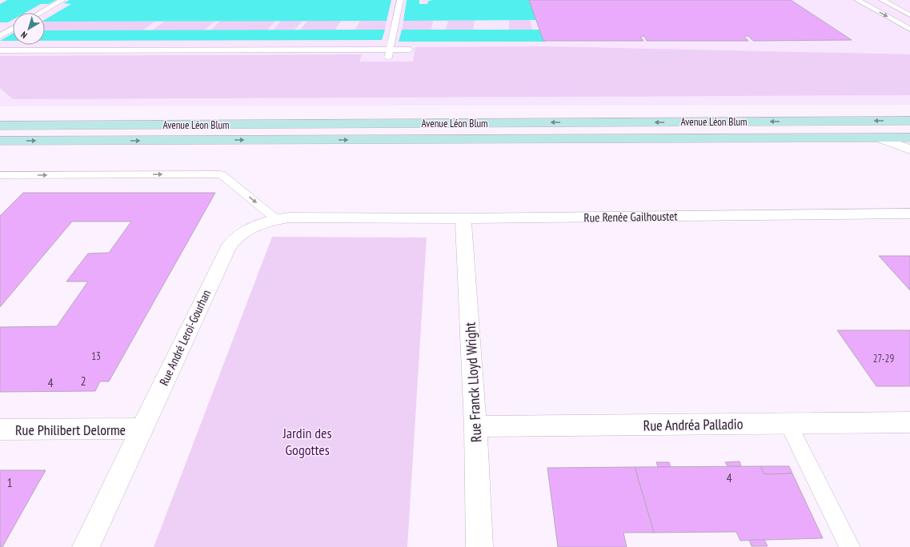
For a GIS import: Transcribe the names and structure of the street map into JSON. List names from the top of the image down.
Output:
{
  "streets": {
    "main road": ["Avenue Léon Blum"],
    "street": [
      "Rue Renée Gailhoustet",
      "Rue André Leroi-Gourhan",
      "Rue Franck Lloyd Wright",
      "Rue Andréa Palladio",
      "Rue Philibert Delorme"
    ]
  },
  "crossings": [
    ["Rue Renée Gailhoustet", "Rue André Leroi-Gourhan"],
    ["Rue Renée Gailhoustet", "Rue Franck Lloyd Wright"],
    ["Rue André Leroi-Gourhan", "Rue Philibert Delorme"],
    ["Rue Franck Lloyd Wright", "Rue Andréa Palladio"]
  ],
  "parks": ["Jardin des Gogottes"],
  "house_numbers": [
    "13",
    "27-29",
    "2",
    "4",
    "4",
    "1"
  ],
  "north": "bottom left"
}
